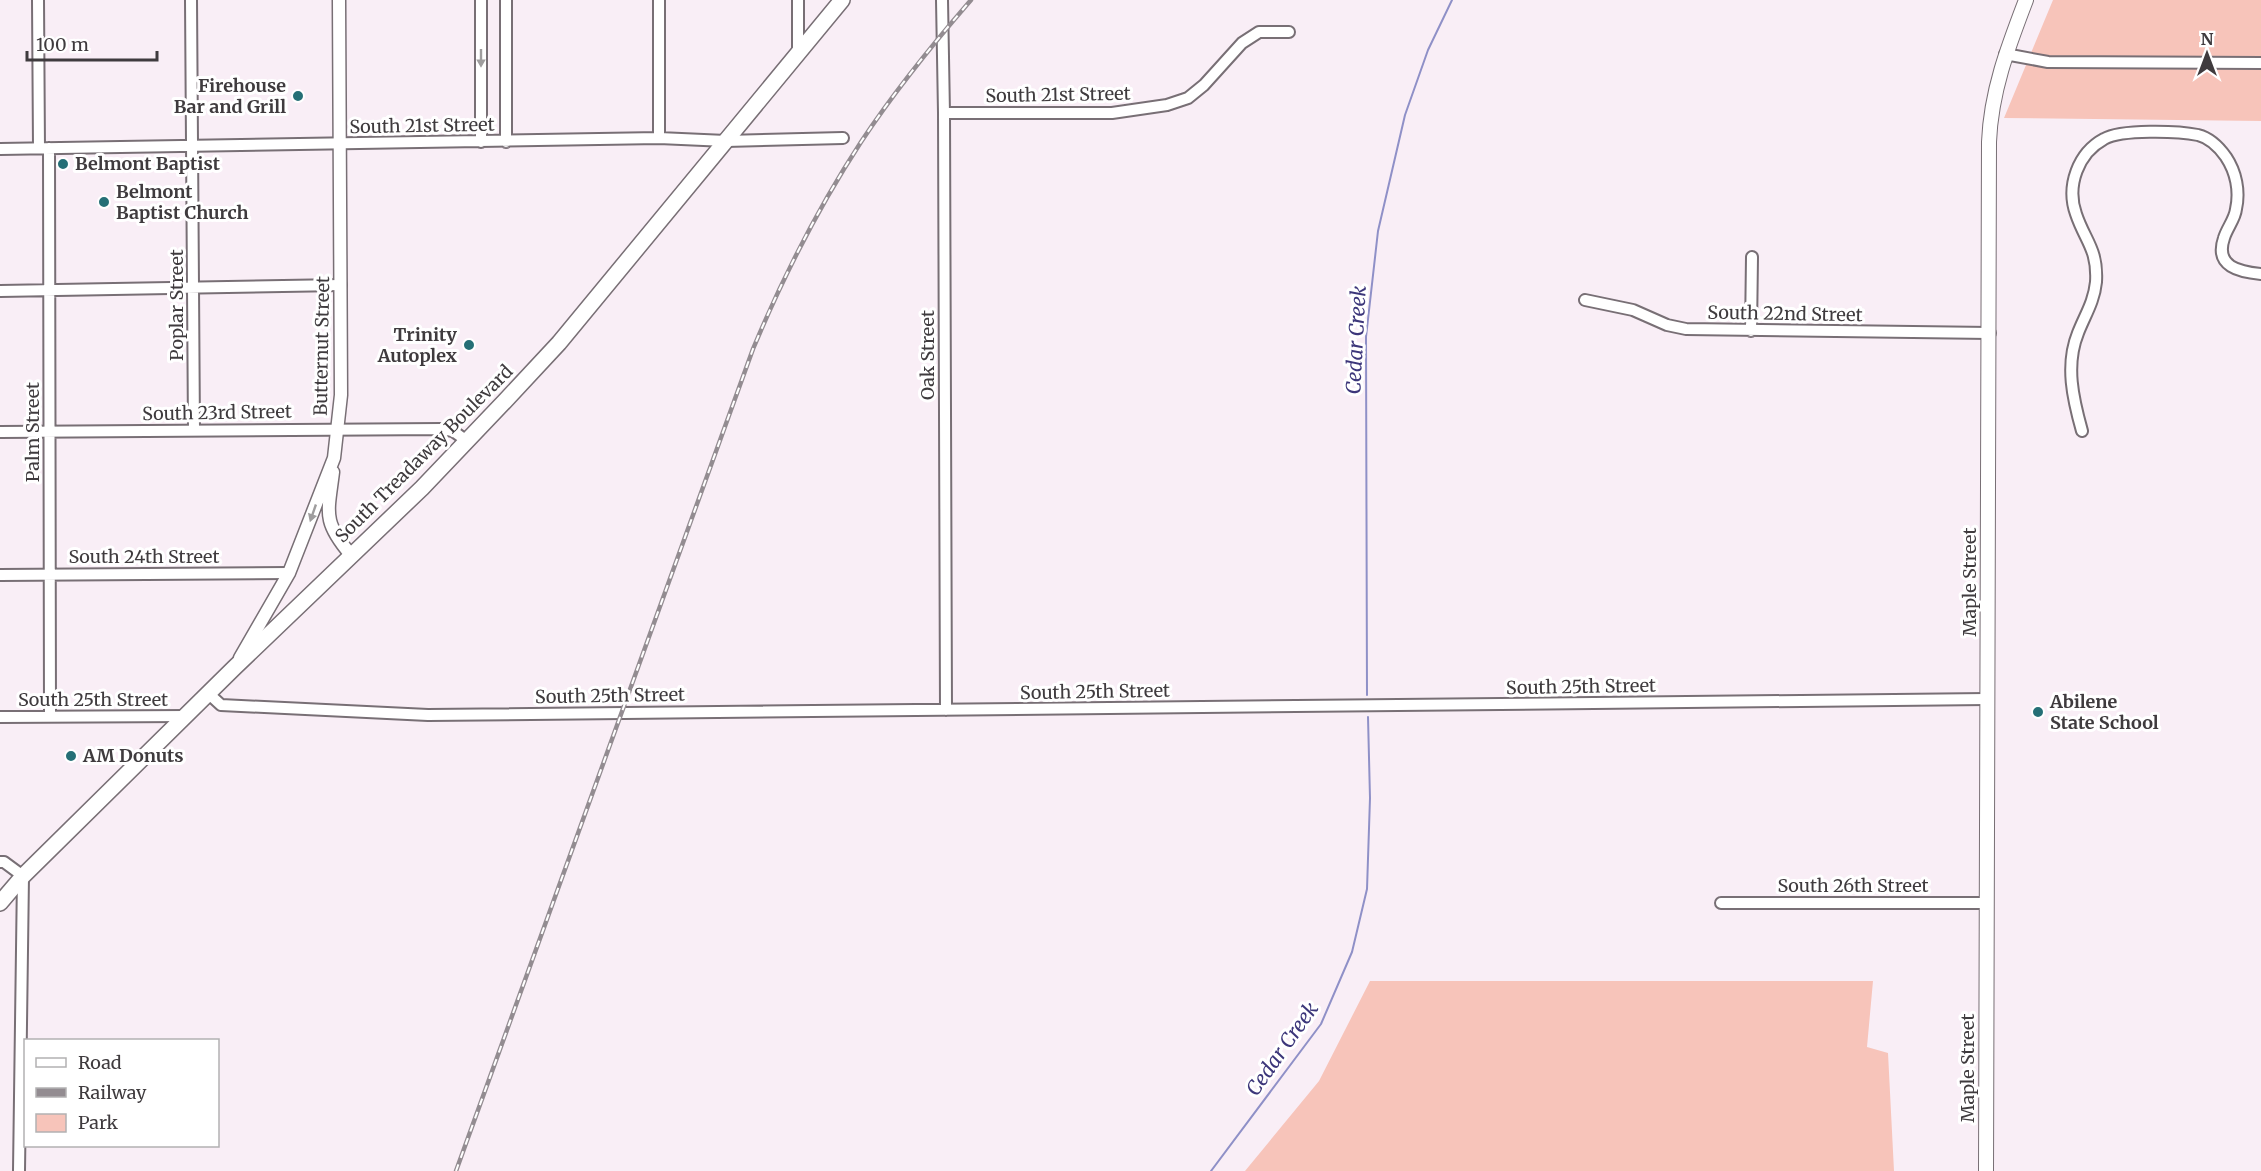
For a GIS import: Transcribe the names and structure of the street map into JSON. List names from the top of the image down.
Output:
{
  "streets": {
    "main road": ["South Treadaway Boulevard", "Maple Street"],
    "street": [
      "South 21st Street",
      "Poplar Street",
      "South 22nd Street",
      "Butternut Street",
      "Oak Street",
      "South 23rd Street",
      "Palm Street",
      "South 24th Street",
      "South 25th Street",
      "South 26th Street"
    ]
  },
  "crossings": [
    ["South 21st Street", "Poplar Street"],
    ["South 21st Street", "Butternut Street"],
    ["South 21st Street", "Oak Street"],
    ["South 21st Street", "Palm Street"],
    ["South 21st Street", "South Treadaway Boulevard"],
    ["Poplar Street", "South 23rd Street"],
    ["South 22nd Street", "Maple Street"],
    ["Butternut Street", "South 23rd Street"],
    ["Butternut Street", "South Treadaway Boulevard"],
    ["Butternut Street", "South 24th Street"],
    ["Oak Street", "South 25th Street"],
    ["South 23rd Street", "Palm Street"],
    ["South 23rd Street", "South Treadaway Boulevard"],
    ["Palm Street", "South 24th Street"],
    ["Palm Street", "South 25th Street"],
    ["South Treadaway Boulevard", "South 25th Street"],
    ["Maple Street", "South 25th Street"],
    ["Maple Street", "South 26th Street"]
  ],
  "water": ["Cedar Creek"],
  "places": [
    "Firehouse Bar and Grill",
    "Belmont Baptist",
    "Belmont Baptist Church",
    "Trinity Autoplex",
    "Abilene State School",
    "AM Donuts"
  ],
  "legend": ["Road", "Railway", "Park"],
  "scale_bar": "100 m",
  "north": "top"
}
